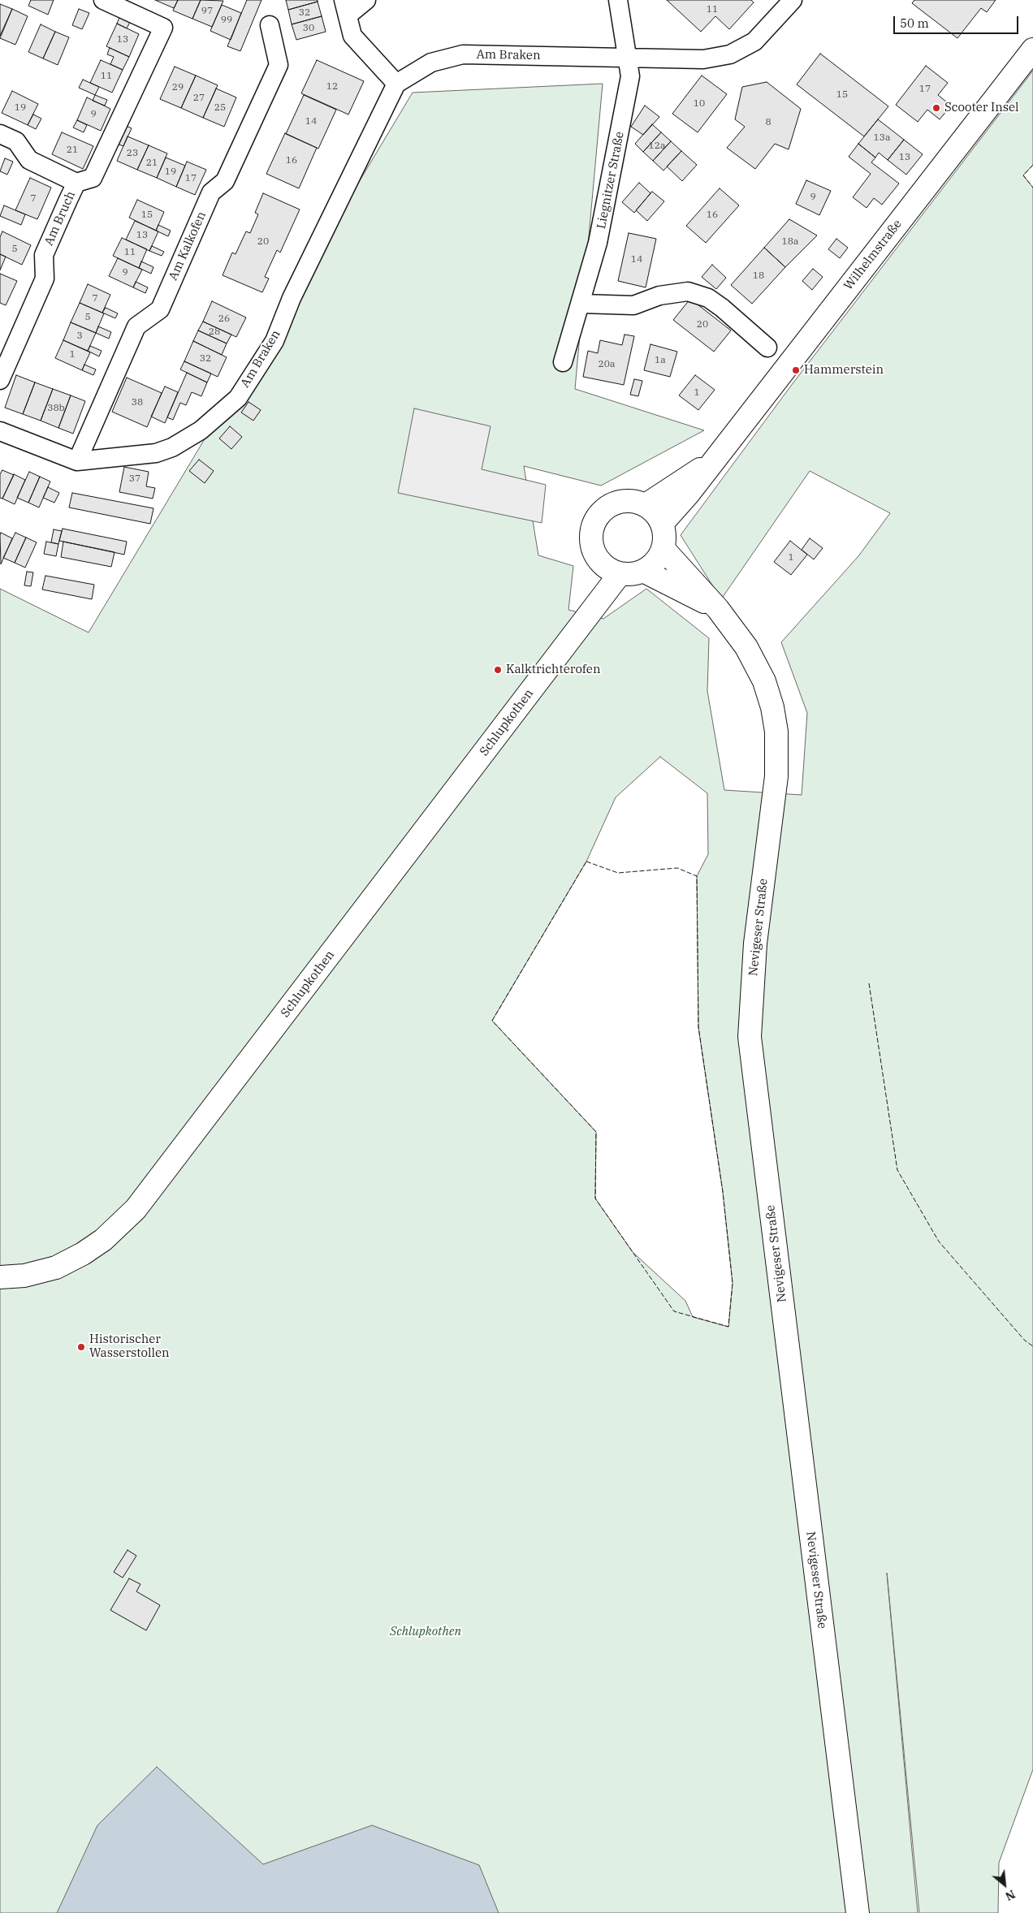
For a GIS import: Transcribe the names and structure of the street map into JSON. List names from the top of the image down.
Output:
{
  "streets": {
    "main road": ["Wilhelmstraße", "Schlupkothen", "Nevigeser Straße"],
    "street": [
      "Am Braken",
      "Liegnitzer Straße",
      "Am Bruch",
      "Am Kalkofen"
    ]
  },
  "crossings": [
    ["Am Braken", "Liegnitzer Straße"],
    ["Am Braken", "Am Kalkofen"],
    ["Wilhelmstraße", "Schlupkothen"],
    ["Wilhelmstraße", "Nevigeser Straße"],
    ["Schlupkothen", "Nevigeser Straße"]
  ],
  "parks": ["Schlupkothen"],
  "places": [
    "Scooter Insel",
    "Hammerstein",
    "Kalktrichterofen",
    "Historischer Wasserstollen"
  ],
  "house_numbers": [
    "11",
    "97",
    "32",
    "99",
    "30",
    "13",
    "11",
    "12",
    "29",
    "17",
    "15",
    "27",
    "10",
    "19",
    "25",
    "9",
    "14",
    "8",
    "13a",
    "12a",
    "21",
    "23",
    "13",
    "16",
    "21",
    "19",
    "17",
    "9",
    "7",
    "15",
    "16",
    "13",
    "20",
    "18a",
    "5",
    "11",
    "14",
    "9",
    "18",
    "7",
    "5",
    "26",
    "20",
    "28",
    "3",
    "1",
    "32",
    "1a",
    "20a",
    "1",
    "38",
    "38b",
    "37",
    "1"
  ],
  "scale_bar": "50 m",
  "north": "bottom right"
}
